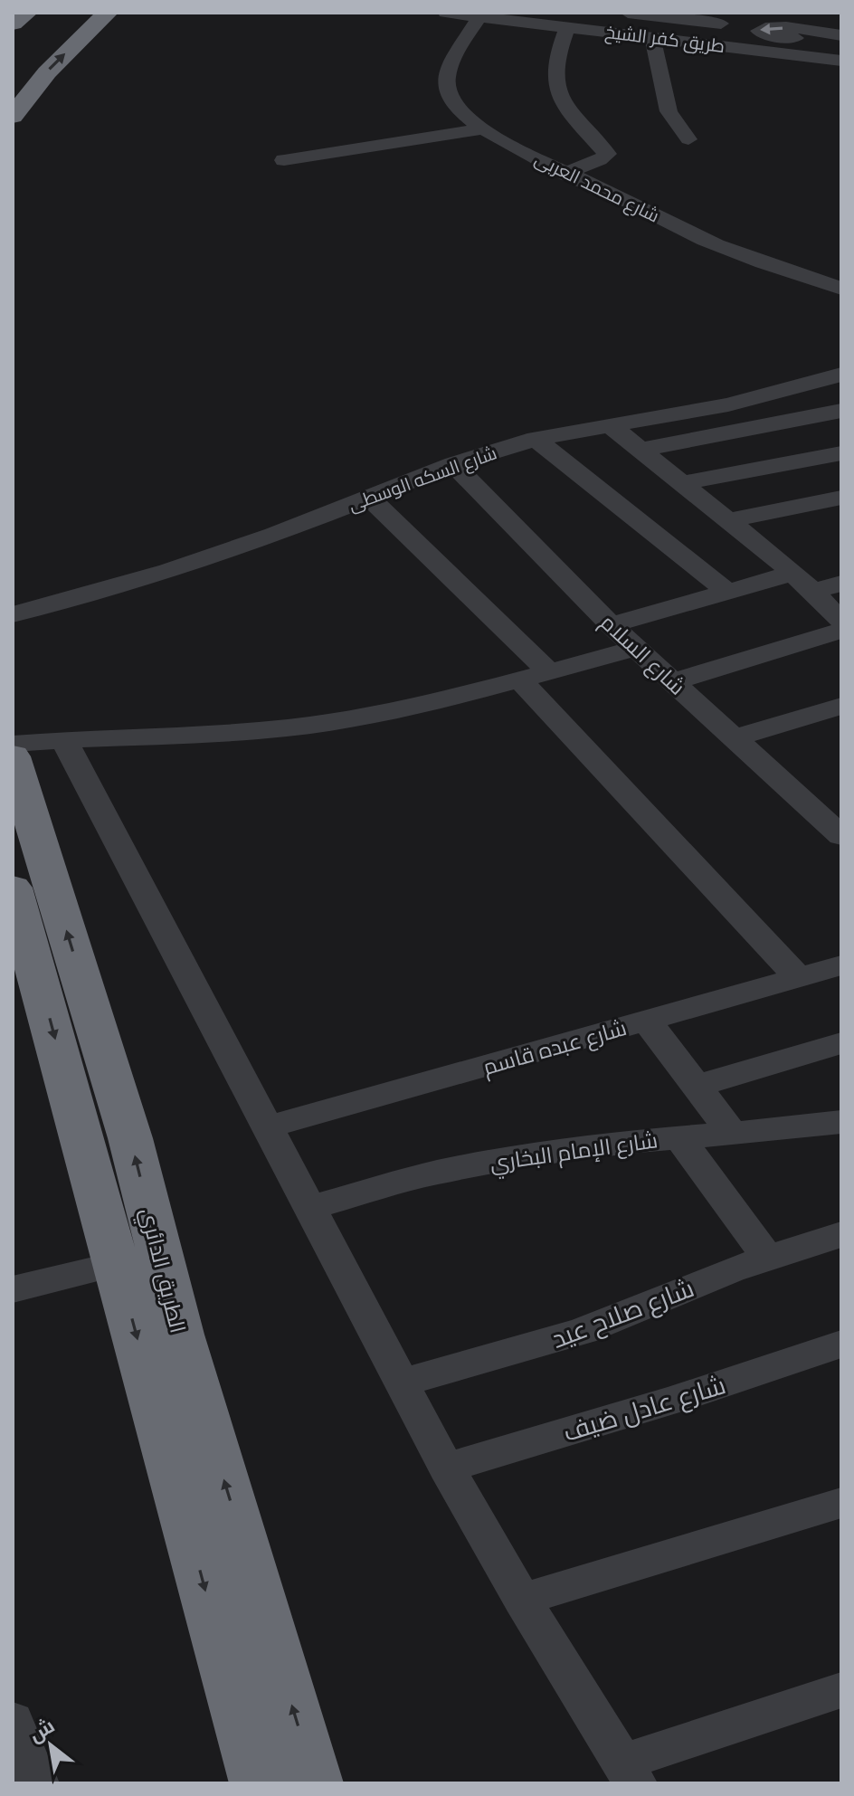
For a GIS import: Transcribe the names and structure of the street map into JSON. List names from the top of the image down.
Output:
{
  "streets": {
    "highway": ["الطريق الدائري"],
    "street": [
      "طريق كفر الشيخ",
      "شارع محمد العربى",
      "شارع السكه الوسطى",
      "شارع السلام",
      "شارع عبده قاسم",
      "شارع الإمام البخاري",
      "شارع صلاح عيد",
      "شارع عادل ضيف"
    ]
  },
  "crossings": [
    ["طريق كفر الشيخ", "شارع محمد العربى"],
    ["شارع السكه الوسطى", "شارع السلام"]
  ],
  "north": "top left"
}
